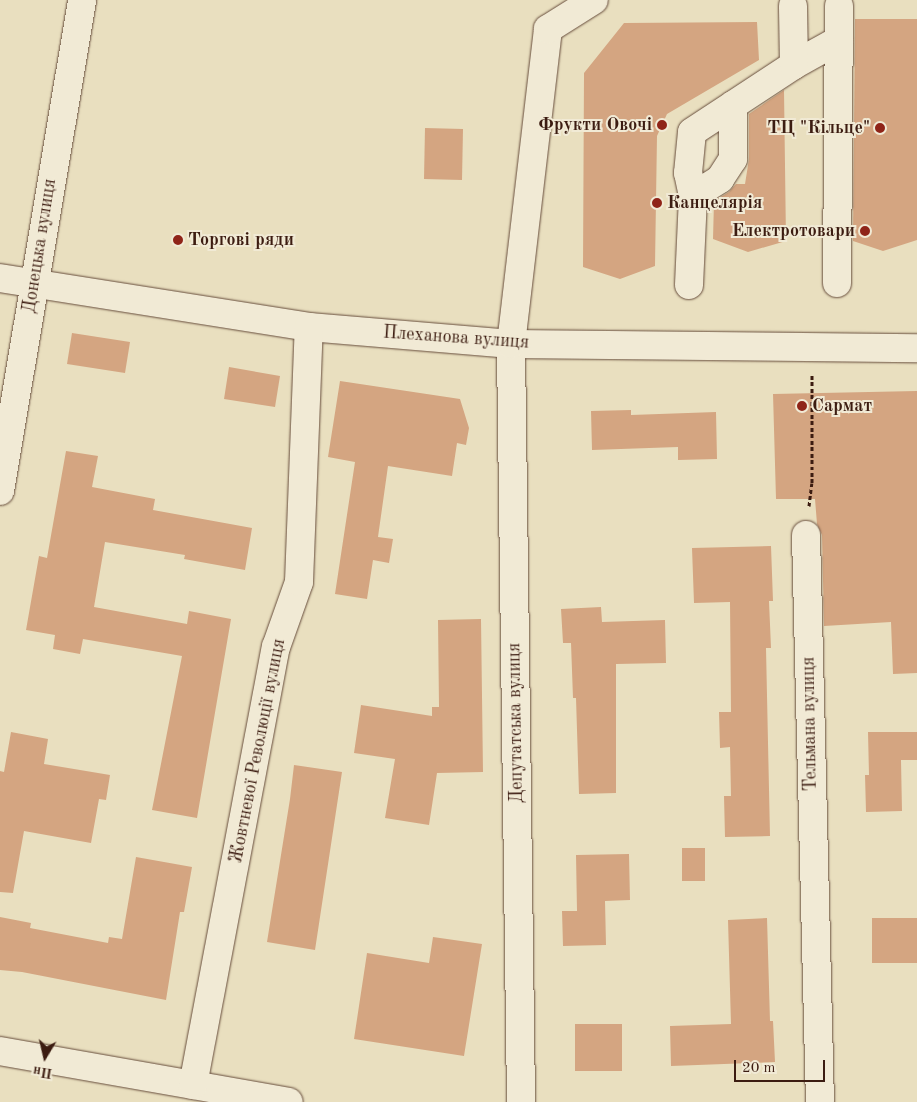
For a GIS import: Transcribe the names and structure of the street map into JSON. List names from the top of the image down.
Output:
{
  "streets": {
    "street": [
      "Донецька вулиця",
      "Плеханова вулиця",
      "Депутатська вулиця",
      "Тельмана вулиця",
      "Жовтневої Революції вулиця"
    ]
  },
  "crossings": [
    ["Донецька вулиця", "Плеханова вулиця"],
    ["Плеханова вулиця", "Депутатська вулиця"],
    ["Плеханова вулиця", "Жовтневої Революції вулиця"]
  ],
  "places": [
    "Фрукти Овочі",
    "ТЦ \"Кільце\"",
    "Канцелярія",
    "Електротовари",
    "Торгові ряди",
    "Сармат"
  ],
  "scale_bar": "20 m",
  "north": "bottom"
}
